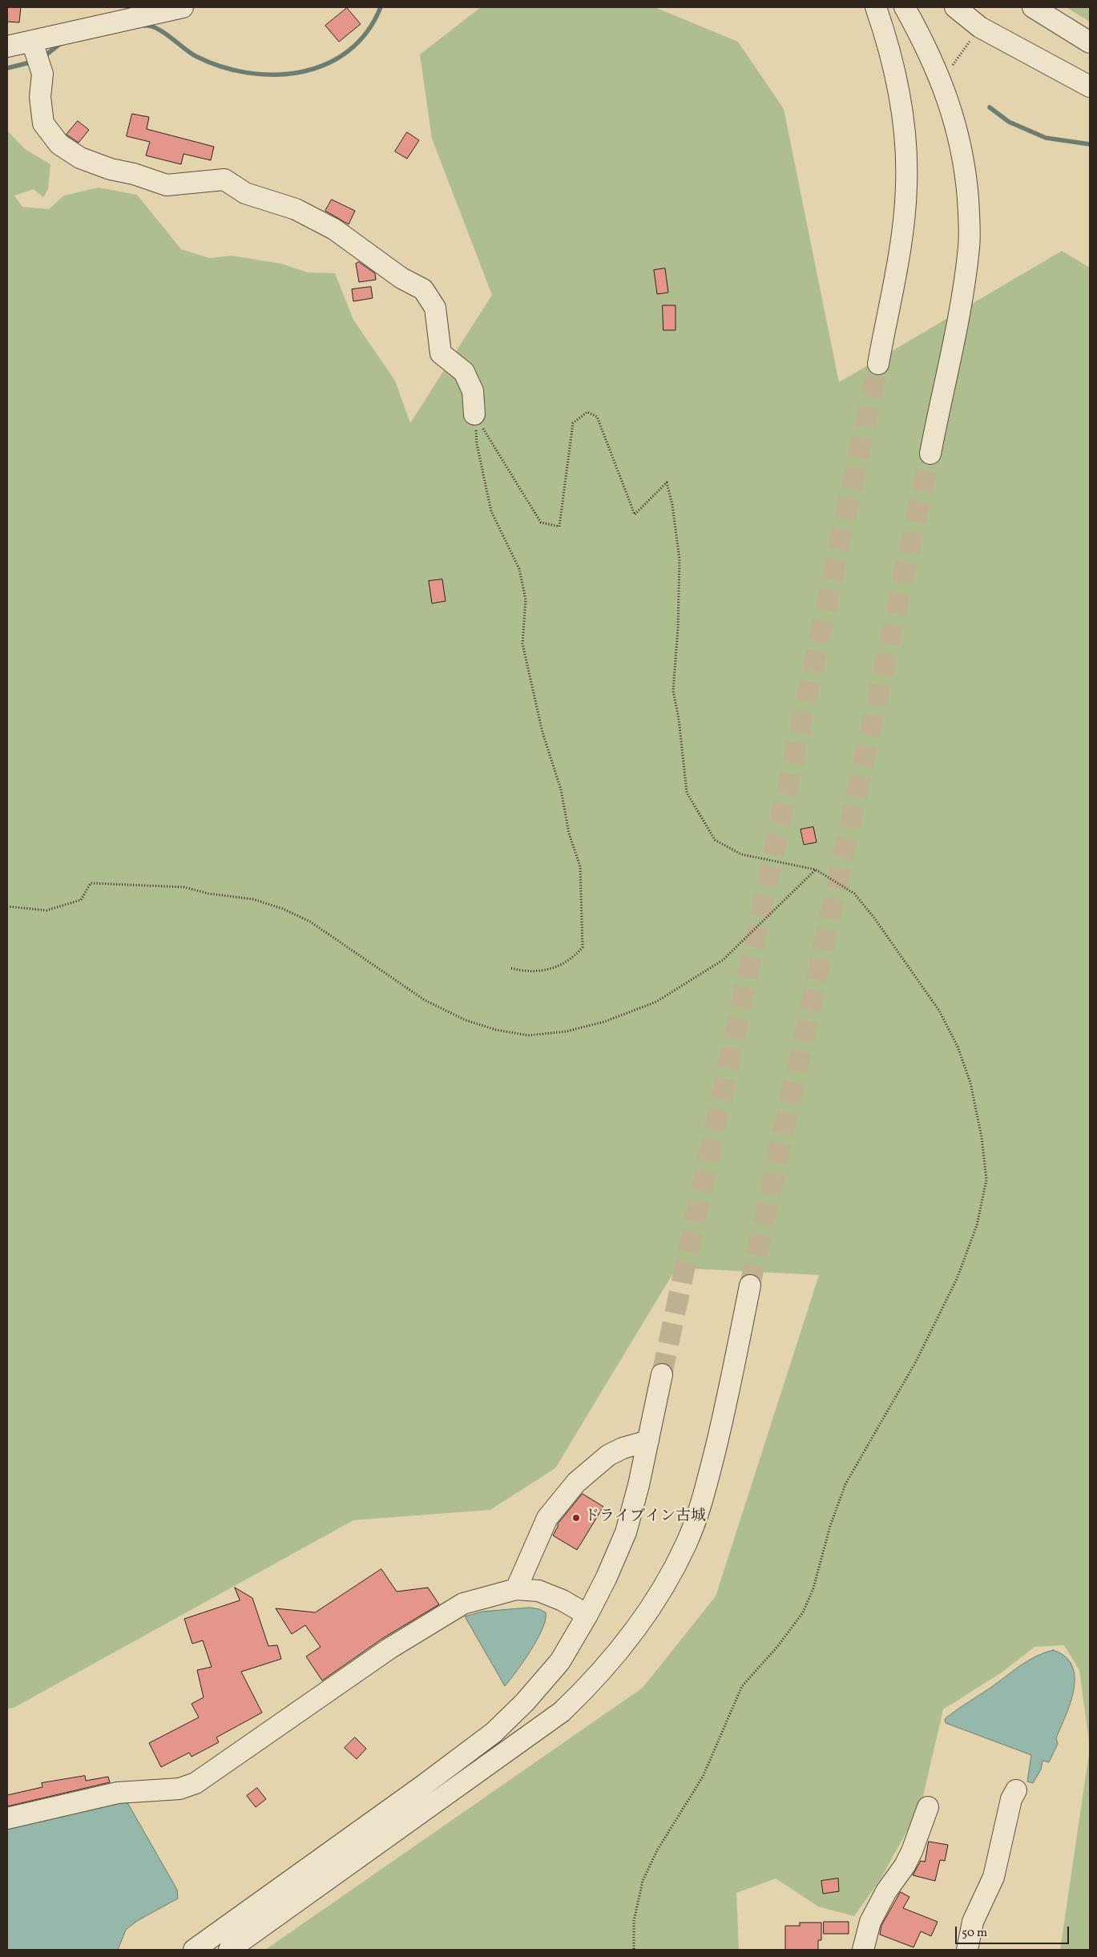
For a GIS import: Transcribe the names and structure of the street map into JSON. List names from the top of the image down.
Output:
{
  "places": ["ドライブイン古城"],
  "scale_bar": "50 m"
}
